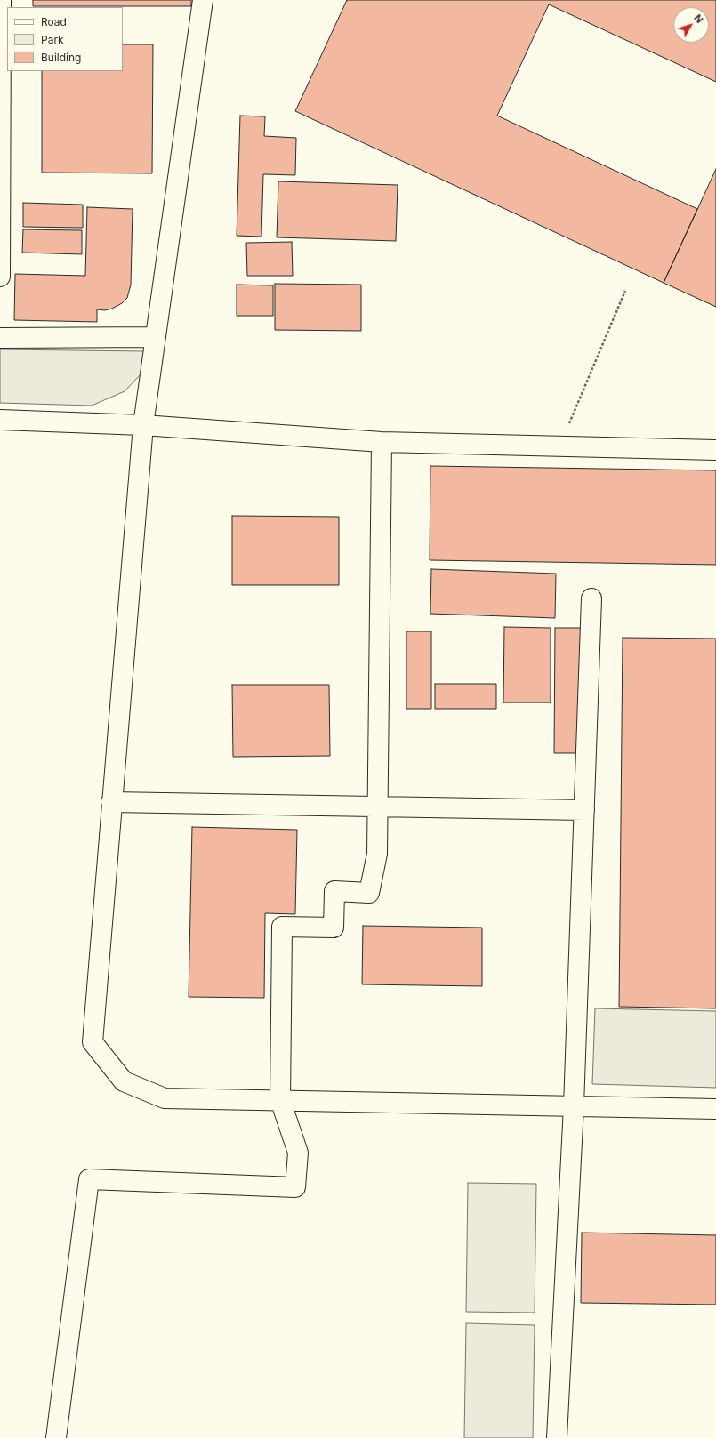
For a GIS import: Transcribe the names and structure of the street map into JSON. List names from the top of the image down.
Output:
{
  "legend": ["Road", "Park", "Building"],
  "north": "top right"
}
